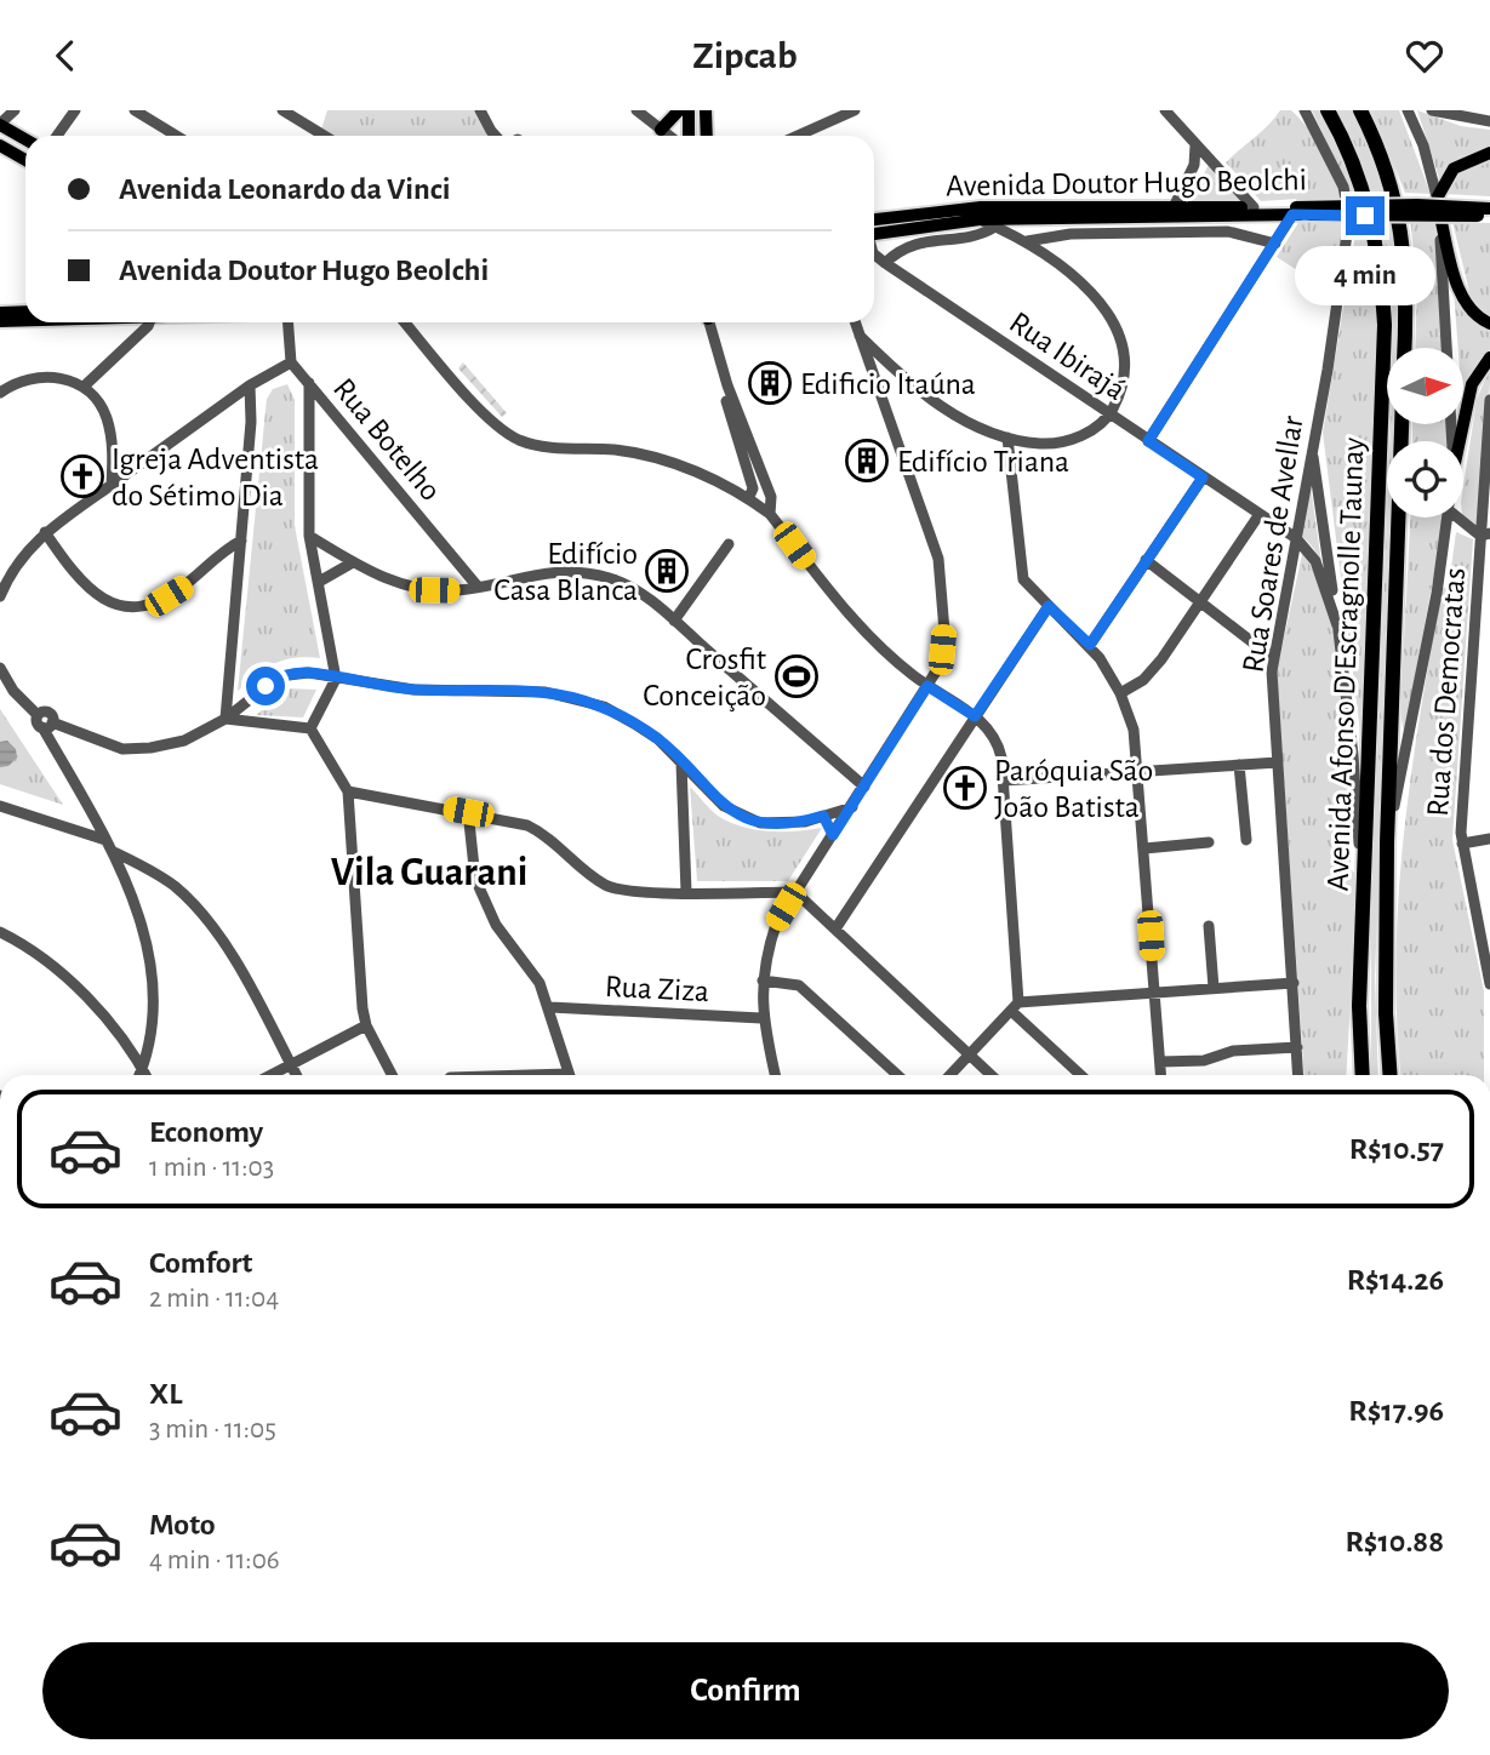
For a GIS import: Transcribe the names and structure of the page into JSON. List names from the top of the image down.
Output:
{
  "streets": {
    "highway": ["Avenida Afonso D'Escragnolle Taunay"],
    "main road": ["Avenida Doutor Hugo Beolchi"],
    "street": [
      "Rua Ibirajá",
      "Rua Botelho",
      "Rua Soares de Avellar",
      "Rua dos Democratas",
      "Rua Ziza"
    ]
  },
  "crossings": [
    ["Avenida Doutor Hugo Beolchi", "Rua Ibirajá"],
    ["Rua Ibirajá", "Rua Soares de Avellar"]
  ],
  "districts": ["Vila Guarani"],
  "places": {
    "building": ["Edificio Itaúna", "Edifício Triana", "Edifício Casa Blanca"],
    "church": ["Igreja Adventista do Sétimo Dia", "Paróquia São João Batista"],
    "sports": ["Crosfit Conceição"]
  },
  "north": "right",
  "page": {
    "header": "Zipcab",
    "banner": ["Avenida Leonardo da Vinci", "Avenida Doutor Hugo Beolchi"],
    "bubble": "4 min",
    "list": [
      {
        "name": "Economy",
        "note": "1 min · 11:03",
        "value": "R$10.57"
      },
      {
        "name": "Comfort",
        "note": "2 min · 11:04",
        "value": "R$14.26"
      },
      {
        "name": "XL",
        "note": "3 min · 11:05",
        "value": "R$17.96"
      },
      {
        "name": "Moto",
        "note": "4 min · 11:06",
        "value": "R$10.88"
      }
    ],
    "buttons": "Confirm"
  }
}
